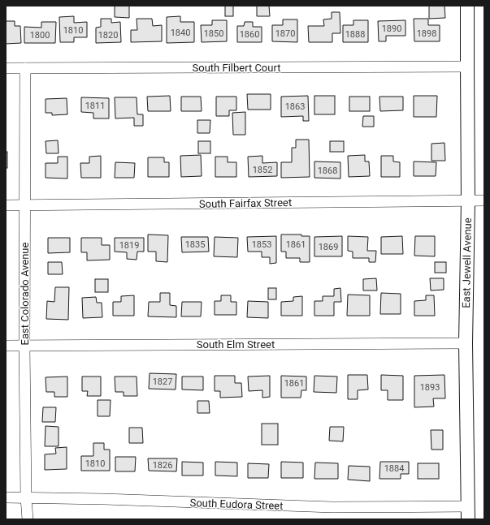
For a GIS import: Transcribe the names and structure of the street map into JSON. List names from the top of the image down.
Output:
{
  "streets": {
    "street": [
      "South Filbert Court",
      "South Fairfax Street",
      "East Jewell Avenue",
      "East Colorado Avenue",
      "South Elm Street",
      "South Eudora Street"
    ]
  },
  "crossings": [
    ["South Filbert Court", "East Jewell Avenue"],
    ["South Filbert Court", "East Colorado Avenue"],
    ["South Fairfax Street", "East Jewell Avenue"],
    ["South Fairfax Street", "East Colorado Avenue"],
    ["East Jewell Avenue", "South Elm Street"],
    ["East Jewell Avenue", "South Eudora Street"],
    ["East Colorado Avenue", "South Elm Street"],
    ["East Colorado Avenue", "South Eudora Street"]
  ],
  "house_numbers": [
    "1890",
    "1810",
    "1840",
    "1850",
    "1870",
    "1898",
    "1860",
    "1888",
    "1800",
    "1820",
    "1811",
    "1863",
    "1852",
    "1868",
    "1835",
    "1853",
    "1861",
    "1819",
    "1869",
    "1827",
    "1861",
    "1893",
    "1810",
    "1826",
    "1884"
  ]
}
